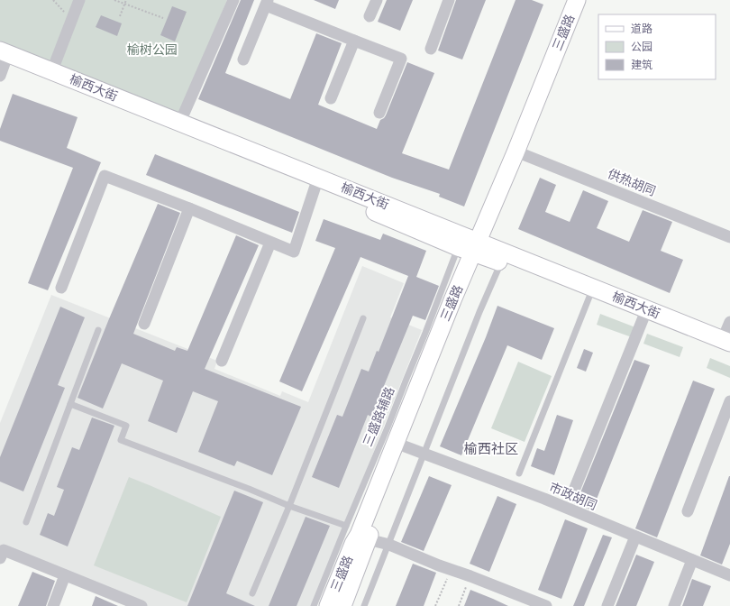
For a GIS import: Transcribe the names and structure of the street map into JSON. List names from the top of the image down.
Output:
{
  "streets": {
    "main road": ["三盛路", "榆西大街"],
    "street": ["供热胡同", "市政胡同"],
    "lane": ["三盛路辅路"]
  },
  "crossings": [
    ["三盛路", "榆西大街"],
    ["三盛路", "供热胡同"],
    ["三盛路", "三盛路辅路"],
    ["三盛路", "市政胡同"],
    ["榆西大街", "三盛路辅路"]
  ],
  "districts": ["榆西社区"],
  "parks": ["榆树公园"],
  "legend": ["道路", "公园", "建筑"]
}
